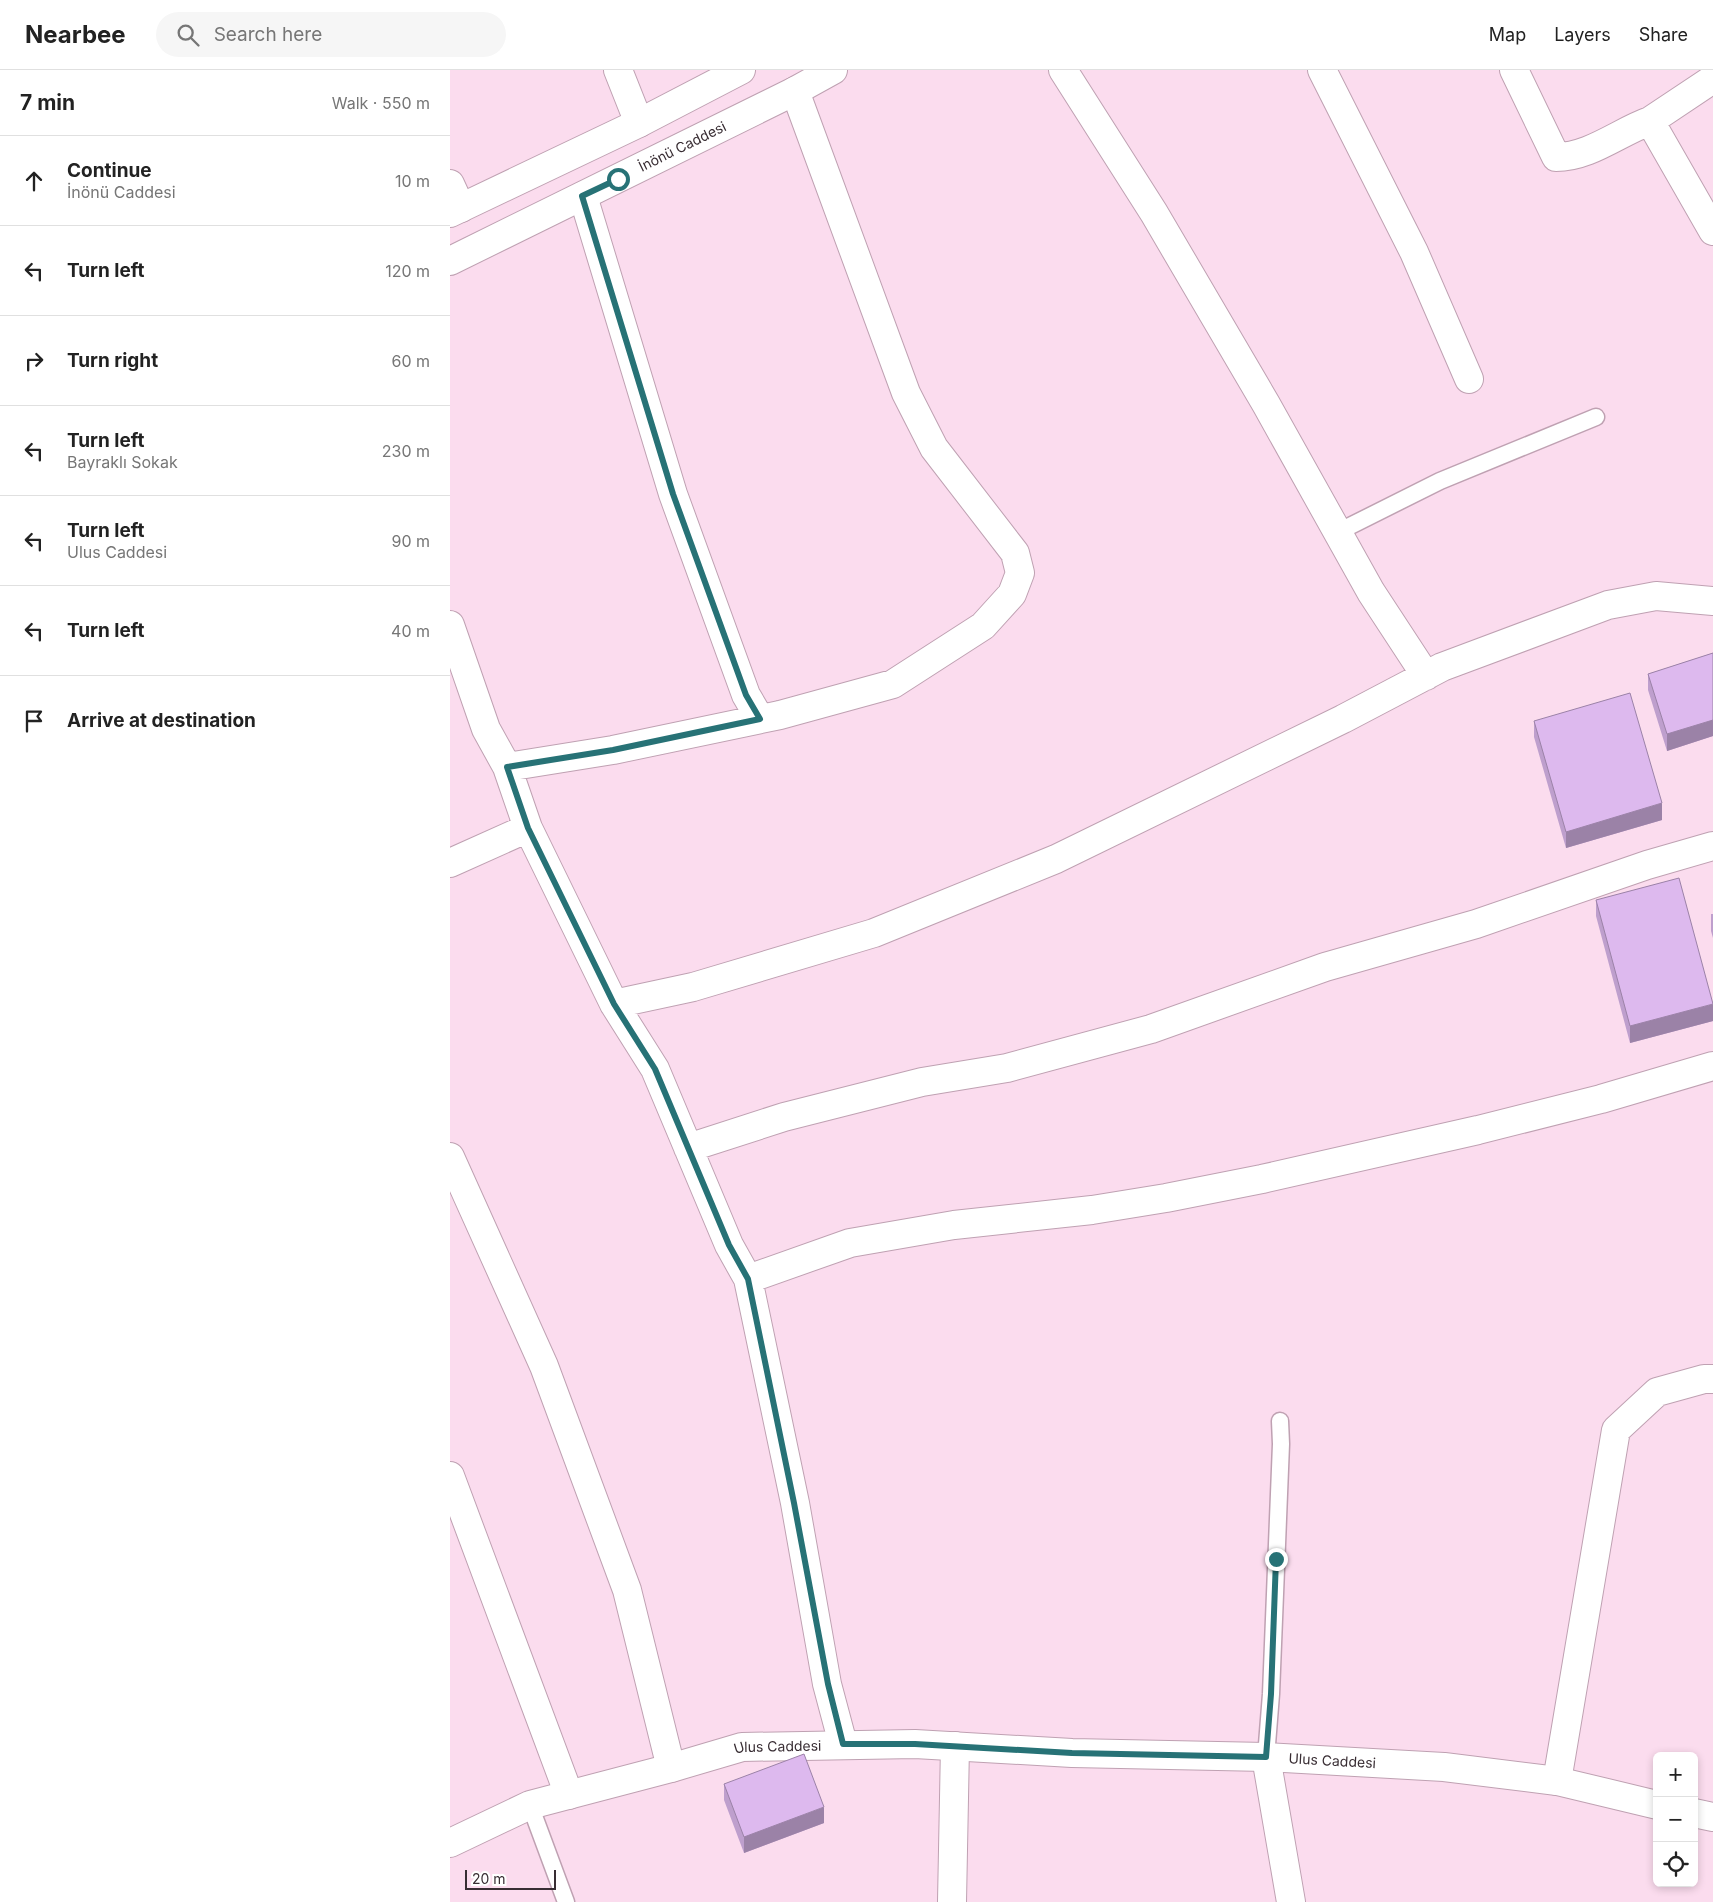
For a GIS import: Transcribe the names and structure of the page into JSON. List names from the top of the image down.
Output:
{
  "streets": {
    "street": ["İnönü Caddesi", "Ulus Caddesi"]
  },
  "scale_bar": "20 m",
  "page": {
    "header": "Nearbee",
    "search": "Search here",
    "nav": ["Map", "Layers", "Share"],
    "heading": ["7 min", "Walk · 550 m"],
    "list": [
      ["Continue", "İnönü Caddesi", "10 m"],
      ["Turn left", "120 m"],
      ["Turn right", "60 m"],
      ["Turn left", "Bayraklı Sokak", "230 m"],
      ["Turn left", "Ulus Caddesi", "90 m"],
      ["Turn left", "40 m"],
      "Arrive at destination"
    ],
    "map_buttons": ["+", "−"],
    "scale": "20 m"
  }
}
